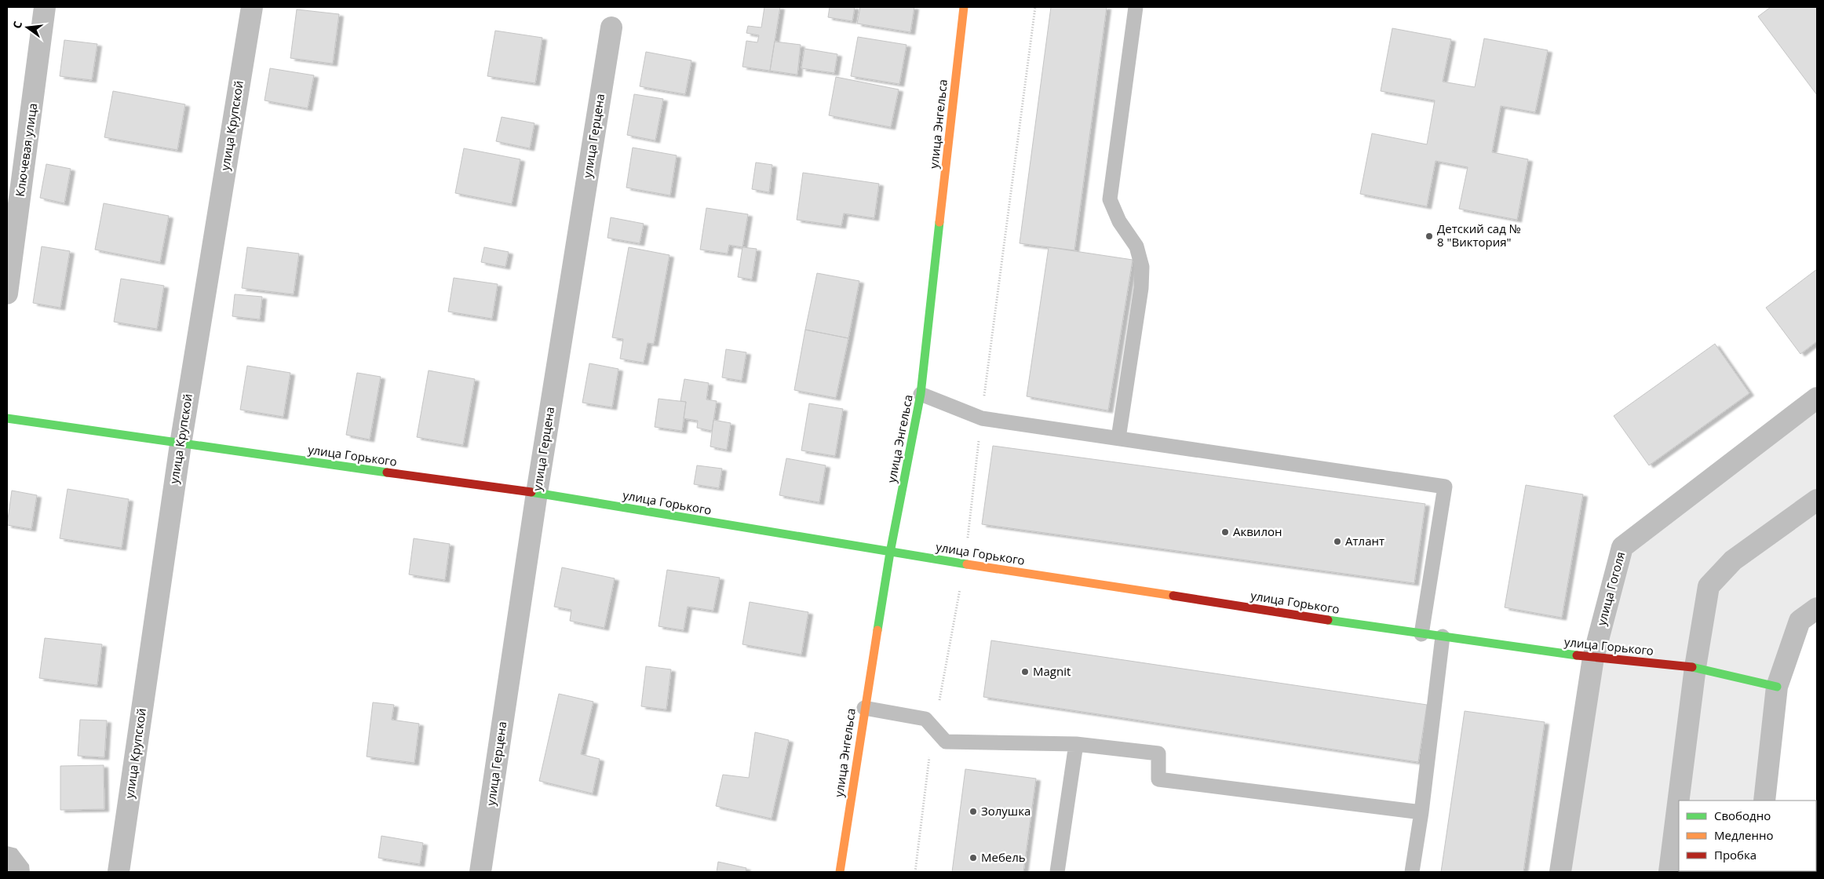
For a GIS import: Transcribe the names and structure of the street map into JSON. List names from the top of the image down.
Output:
{
  "streets": {
    "street": [
      "улица Энгельса",
      "улица Крупской",
      "улица Герцена",
      "Ключевая улица",
      "улица Горького",
      "улица Гоголя"
    ]
  },
  "crossings": [
    ["улица Энгельса", "улица Горького"],
    ["улица Крупской", "улица Горького"],
    ["улица Герцена", "улица Горького"],
    ["улица Горького", "улица Гоголя"]
  ],
  "places": [
    "Детский сад № 8 \"Виктория\"",
    "Аквилон",
    "Атлант",
    "Magnit",
    "Золушка",
    "Мебель"
  ],
  "legend": ["Свободно", "Медленно", "Пробка"],
  "north": "left"
}
